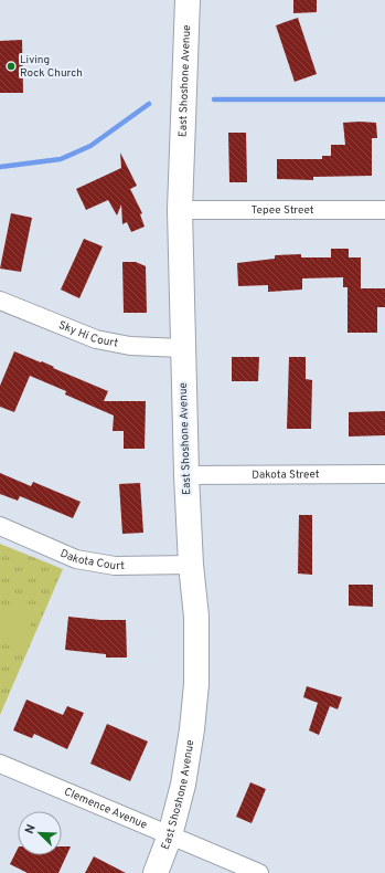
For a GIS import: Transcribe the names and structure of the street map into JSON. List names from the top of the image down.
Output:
{
  "streets": {
    "street": [
      "East Shoshone Avenue",
      "Tepee Street",
      "Sky Hi Court",
      "Dakota Street",
      "Dakota Court",
      "Clemence Avenue"
    ]
  },
  "crossings": [
    ["East Shoshone Avenue", "Tepee Street"],
    ["East Shoshone Avenue", "Sky Hi Court"],
    ["East Shoshone Avenue", "Dakota Street"],
    ["East Shoshone Avenue", "Dakota Court"],
    ["East Shoshone Avenue", "Clemence Avenue"]
  ],
  "places": ["Living Rock Church"],
  "north": "top left"
}
